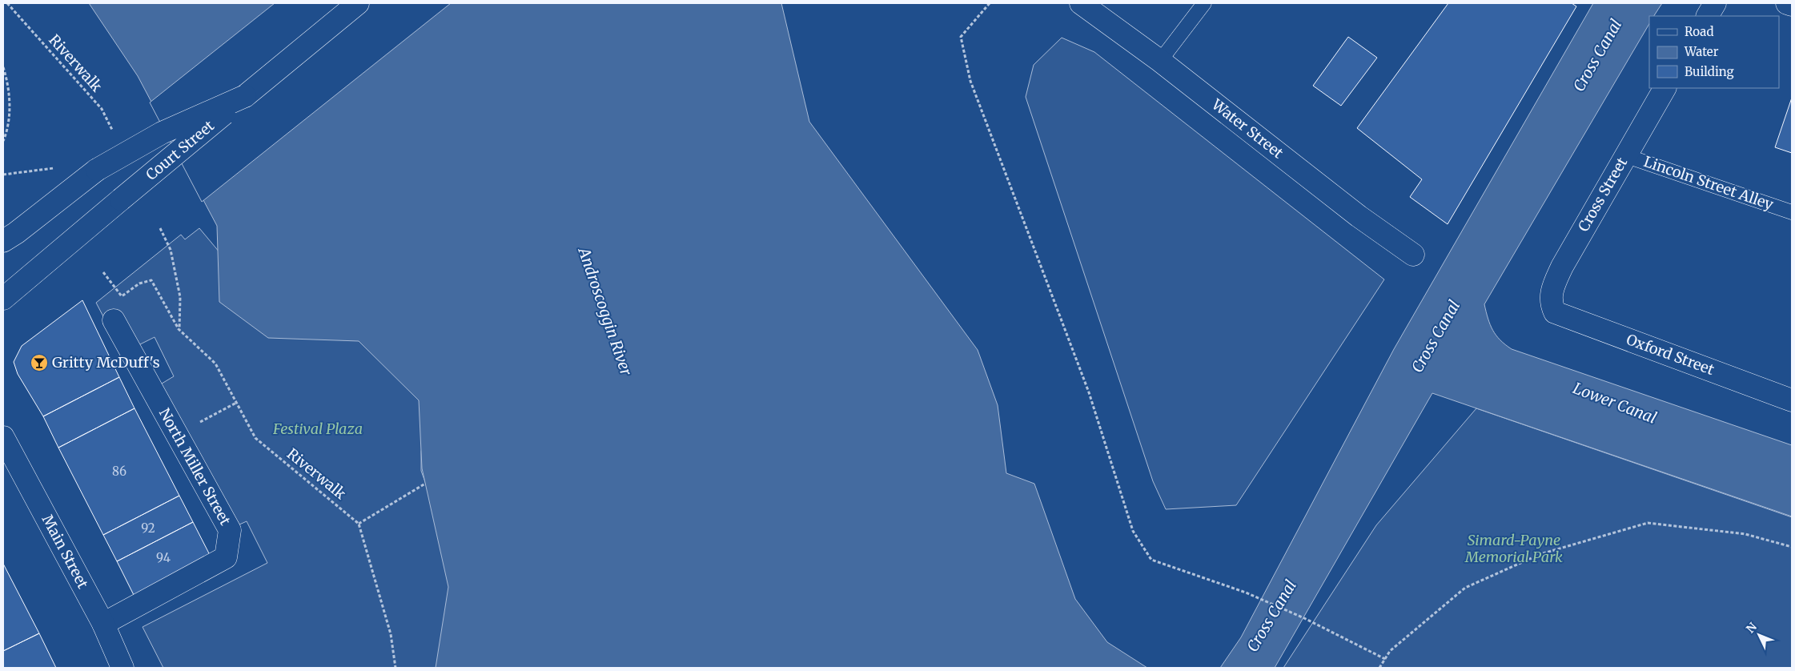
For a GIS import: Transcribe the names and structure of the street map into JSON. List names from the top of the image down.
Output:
{
  "streets": {
    "main road": [
      "Water Street",
      "Court Street",
      "Cross Street",
      "Oxford Street",
      "North Miller Street",
      "Main Street"
    ],
    "lane": ["Lincoln Street Alley"],
    "path": ["Riverwalk"]
  },
  "crossings": [
    ["Lincoln Street Alley", "Cross Street"],
    ["Cross Street", "Oxford Street"],
    ["North Miller Street", "Main Street"]
  ],
  "water": ["Cross Canal", "Androscoggin River", "Lower Canal"],
  "parks": ["Festival Plaza", "Simard-Payne Memorial Park"],
  "places": {
    "bar": ["Gritty McDuff's"]
  },
  "house_numbers": ["86", "92", "94"],
  "legend": ["Road", "Water", "Building"],
  "north": "top left"
}
